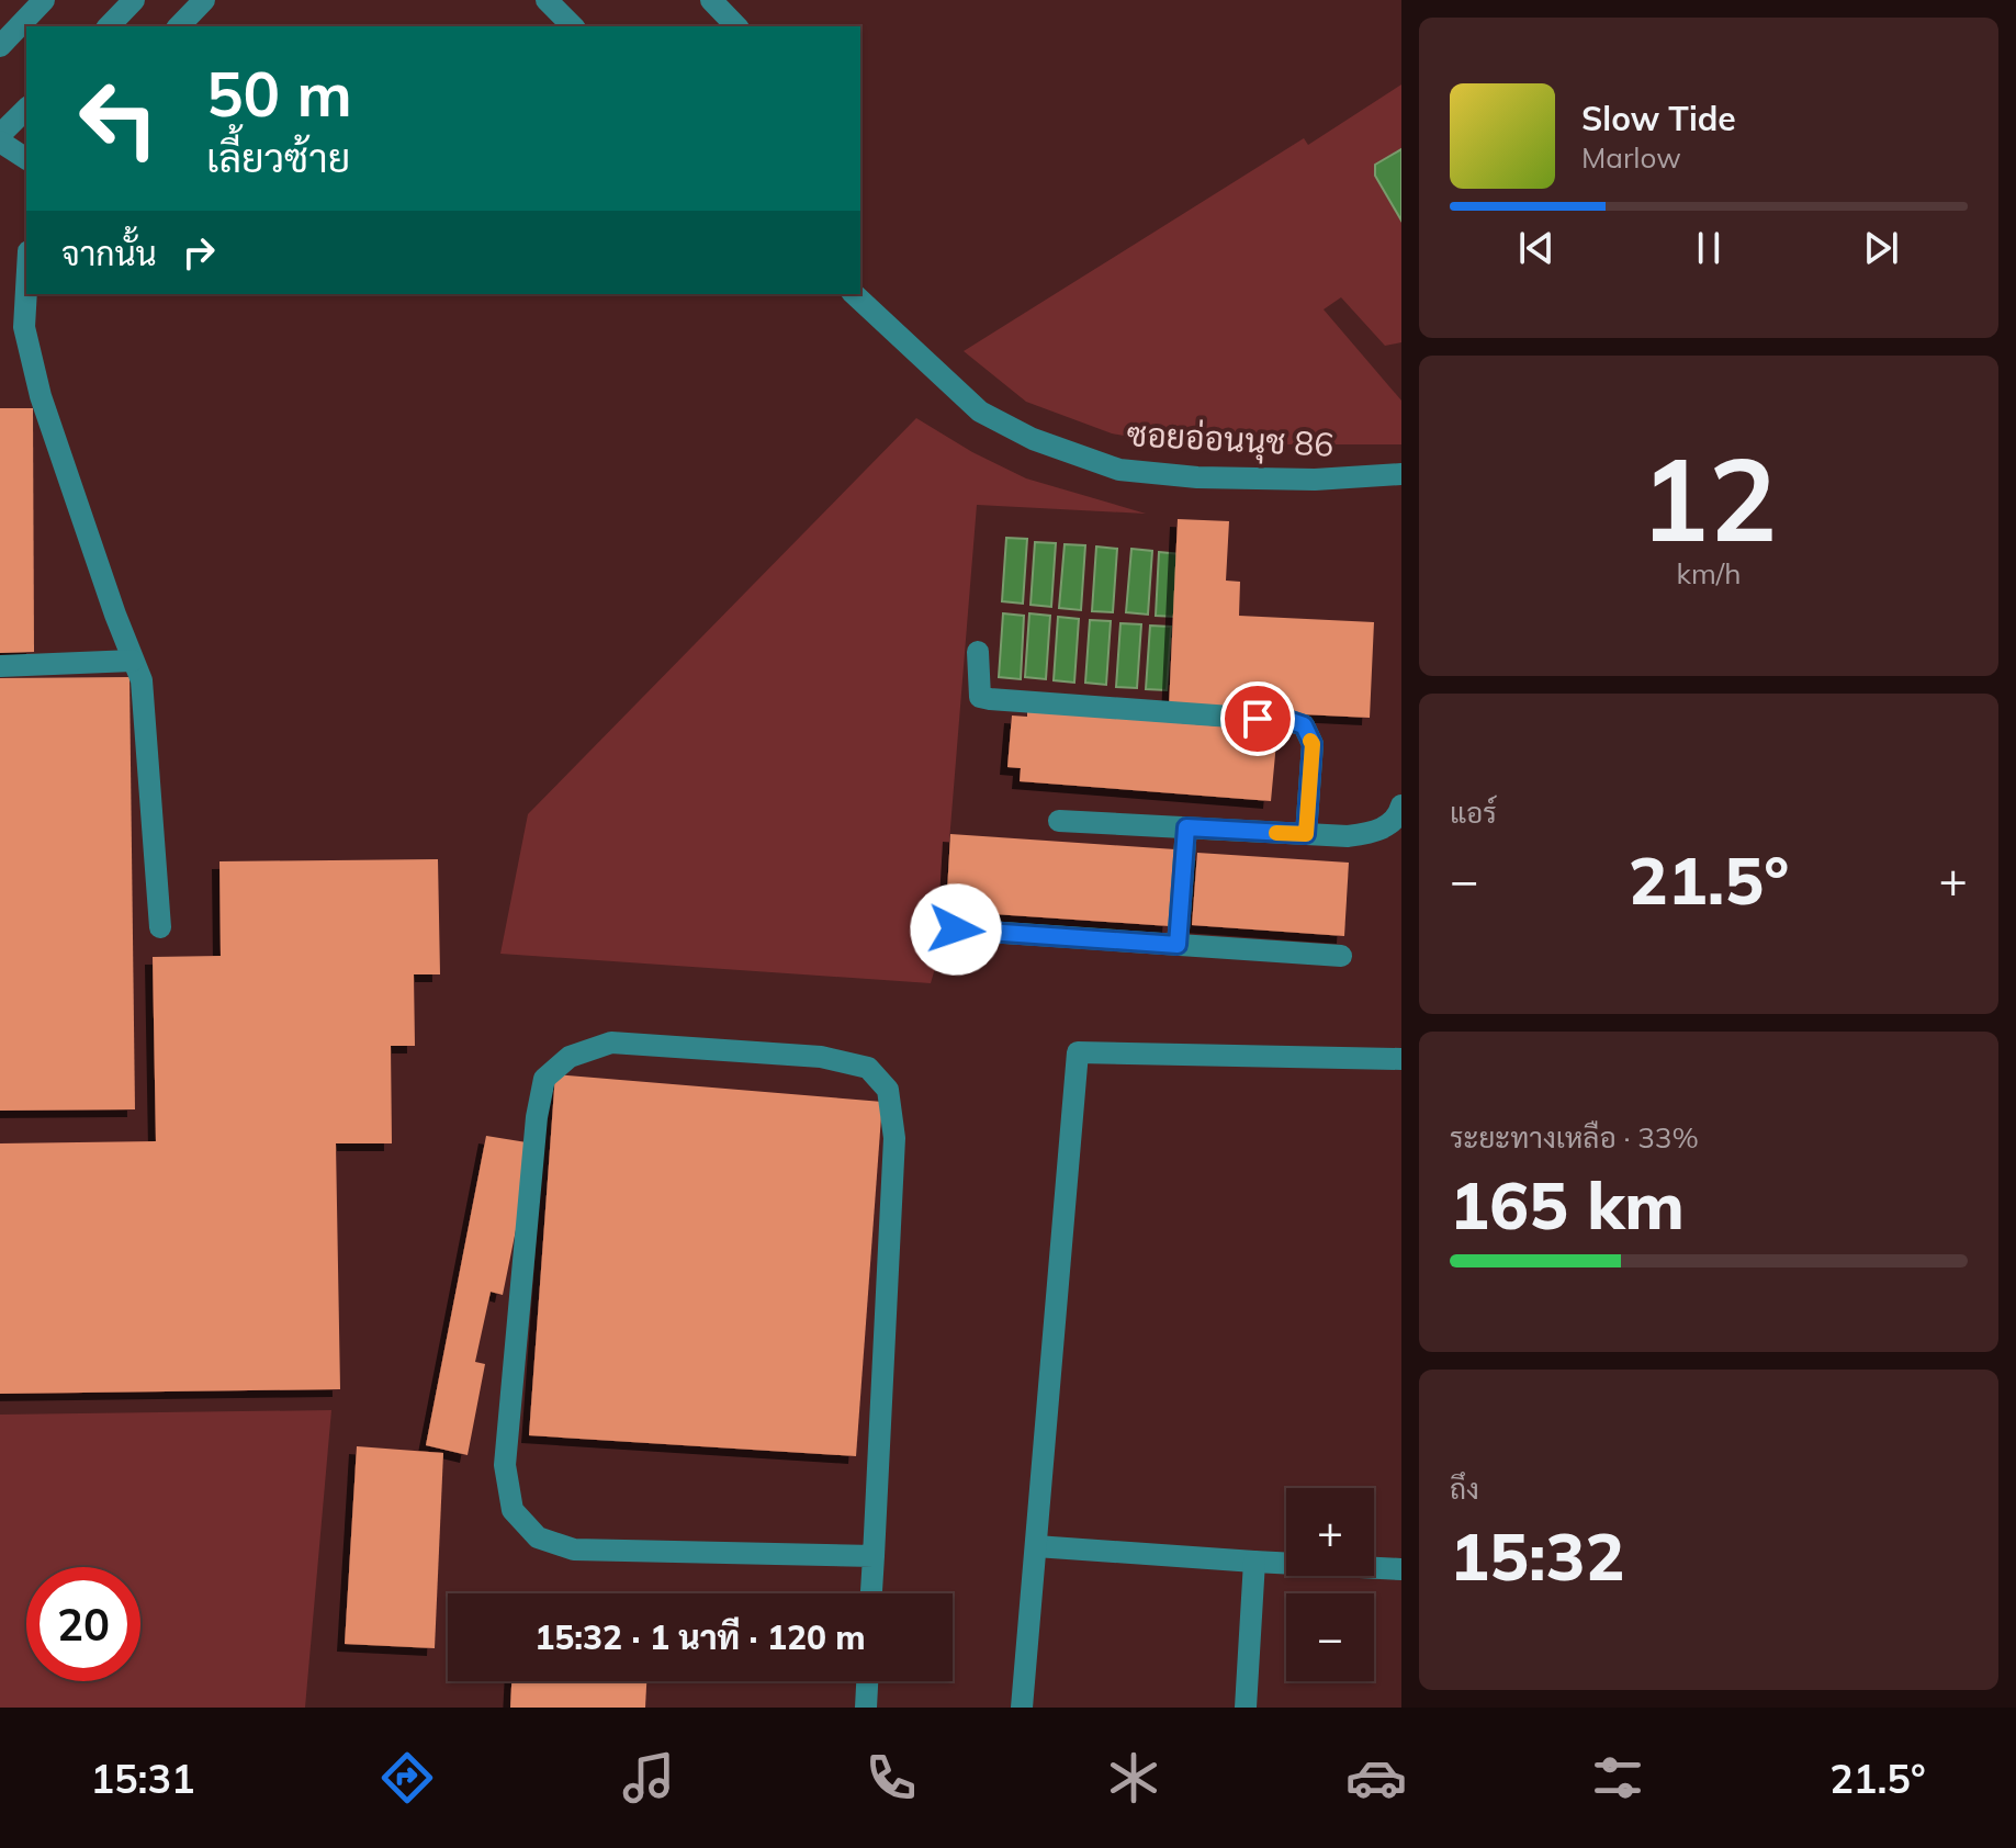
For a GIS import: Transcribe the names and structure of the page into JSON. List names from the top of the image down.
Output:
{
  "streets": {
    "street": ["ซอยอ่อนนุช 86"]
  },
  "page": {
    "turn": ["50 m", "เลี้ยวซ้าย"],
    "song": ["Slow Tide", "Marlow"],
    "then": "จากนั้น",
    "tile": [
      ["12", "km/h"],
      "แอร์",
      ["ระยะทางเหลือ · 33%", "165 km"],
      ["ถึง", "15:32"]
    ],
    "heat": ["−", "21.5°", "+"],
    "map_buttons": ["+", "−"],
    "limit": "20",
    "trip": "15:32 · 1 นาที · 120 m",
    "tabs": ["15:31", "21.5°"]
  }
}
